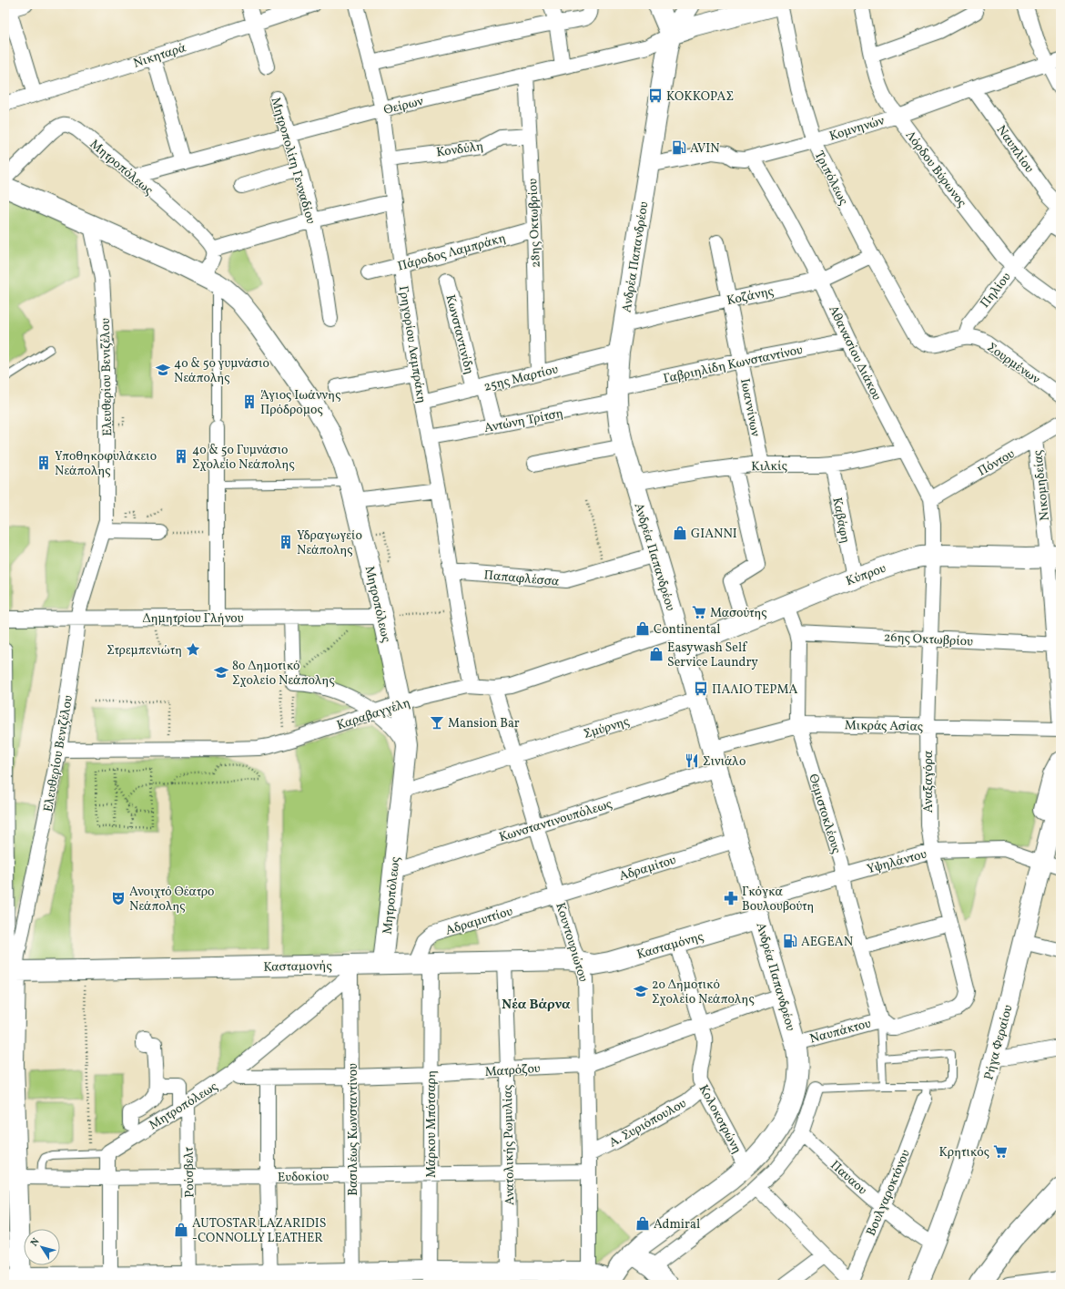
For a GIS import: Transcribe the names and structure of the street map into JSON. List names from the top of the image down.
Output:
{
  "streets": {
    "street": [
      "Νικηταρά",
      "Θείρων",
      "Κομνηνών",
      "Κονδύλη",
      "Ναυπλίου",
      "Μητροπολίτη Γενναδίου",
      "Μητροπόλεως",
      "Λόρδου Βύρωνος",
      "Τριπόλεως",
      "28ης Οκτωβρίου",
      "Πάροδος Λαμπράκη",
      "Ανδρέα Παπανδρέου",
      "Πηλίου",
      "Κοζάνης",
      "Κωνσταντινίδη",
      "Γρηγορίου Λαμπράκη",
      "Αθανασίου Διάκου",
      "Σουρμένων",
      "Γαβριηλίδη Κωνσταντίνου",
      "Ελευθερίου Βενιζέλου",
      "25ης Μαρτίου",
      "Ιωαννίνων",
      "Αντώνη Τρίτση",
      "Πόντου",
      "Κιλκίς",
      "Νικομηδείας",
      "Καβάφη",
      "Κύπρου",
      "Παπαφλέσσα",
      "Δημητρίου Γλήνου",
      "26ης Οκτωβρίου",
      "Καραβαγγέλη",
      "Μικράς Ασίας",
      "Σμύρνης",
      "Αναξαγόρα",
      "Θεμιστοκλέους",
      "Κωνσταντινουπόλεως",
      "Υψηλάντου",
      "Αδραμίτου",
      "Αδραμυττίου",
      "Κουντουριώτου",
      "Κασταμόνης",
      "Κασταμονής",
      "Ναυπάκτου",
      "Ρήγα Φεραίου",
      "Ματρόζου",
      "Κολοκοτρώνη",
      "Α. Συριόπουλου",
      "Μάρκου Μπότσαρη",
      "Βασιλέως Κωνσταντίνου",
      "Ανατολικής Ρωμυλίας",
      "Ρούσβελτ",
      "Ευδοκίου",
      "Παυαου",
      "Βουλγαροκτόνου"
    ]
  },
  "crossings": [
    ["Θείρων", "Μητροπολίτη Γενναδίου"],
    ["Θείρων", "Μητροπόλεως"],
    ["Θείρων", "28ης Οκτωβρίου"],
    ["Θείρων", "Ανδρέα Παπανδρέου"],
    ["Θείρων", "Γρηγορίου Λαμπράκη"],
    ["Κομνηνών", "Ναυπλίου"],
    ["Κομνηνών", "Λόρδου Βύρωνος"],
    ["Κομνηνών", "Τριπόλεως"],
    ["Κομνηνών", "Ανδρέα Παπανδρέου"],
    ["Κομνηνών", "Αθανασίου Διάκου"],
    ["Κονδύλη", "28ης Οκτωβρίου"],
    ["Κονδύλη", "Γρηγορίου Λαμπράκη"],
    ["Ναυπλίου", "Πηλίου"],
    ["Μητροπόλεως", "Ελευθερίου Βενιζέλου"],
    ["Μητροπόλεως", "Δημητρίου Γλήνου"],
    ["Μητροπόλεως", "Καραβαγγέλη"],
    ["Μητροπόλεως", "Σμύρνης"],
    ["Μητροπόλεως", "Κωνσταντινουπόλεως"],
    ["Μητροπόλεως", "Κασταμονής"],
    ["Μητροπόλεως", "Ματρόζου"],
    ["Μητροπόλεως", "Βασιλέως Κωνσταντίνου"],
    ["Μητροπόλεως", "Ρούσβελτ"],
    ["Λόρδου Βύρωνος", "Πηλίου"],
    ["Τριπόλεως", "Πηλίου"],
    ["Τριπόλεως", "Κοζάνης"],
    ["Τριπόλεως", "Σουρμένων"],
    ["28ης Οκτωβρίου", "Πάροδος Λαμπράκη"],
    ["28ης Οκτωβρίου", "25ης Μαρτίου"],
    ["Πάροδος Λαμπράκη", "Γρηγορίου Λαμπράκη"],
    ["Ανδρέα Παπανδρέου", "Κοζάνης"],
    ["Ανδρέα Παπανδρέου", "Γαβριηλίδη Κωνσταντίνου"],
    ["Ανδρέα Παπανδρέου", "25ης Μαρτίου"],
    ["Ανδρέα Παπανδρέου", "Αντώνη Τρίτση"],
    ["Ανδρέα Παπανδρέου", "Κιλκίς"],
    ["Ανδρέα Παπανδρέου", "Κύπρου"],
    ["Ανδρέα Παπανδρέου", "Παπαφλέσσα"],
    ["Ανδρέα Παπανδρέου", "Καραβαγγέλη"],
    ["Ανδρέα Παπανδρέου", "Μικράς Ασίας"],
    ["Ανδρέα Παπανδρέου", "Σμύρνης"],
    ["Ανδρέα Παπανδρέου", "Κωνσταντινουπόλεως"],
    ["Ανδρέα Παπανδρέου", "Υψηλάντου"],
    ["Ανδρέα Παπανδρέου", "Αδραμίτου"],
    ["Ανδρέα Παπανδρέου", "Κασταμόνης"],
    ["Ανδρέα Παπανδρέου", "Ναυπάκτου"],
    ["Ανδρέα Παπανδρέου", "Ματρόζου"],
    ["Ανδρέα Παπανδρέου", "Κολοκοτρώνη"],
    ["Πηλίου", "Σουρμένων"],
    ["Κοζάνης", "Αθανασίου Διάκου"],
    ["Κοζάνης", "Ιωαννίνων"],
    ["Κωνσταντινίδη", "25ης Μαρτίου"],
    ["Κωνσταντινίδη", "Αντώνη Τρίτση"],
    ["Γρηγορίου Λαμπράκη", "25ης Μαρτίου"],
    ["Γρηγορίου Λαμπράκη", "Αντώνη Τρίτση"],
    ["Γρηγορίου Λαμπράκη", "Παπαφλέσσα"],
    ["Γρηγορίου Λαμπράκη", "Καραβαγγέλη"],
    ["Αθανασίου Διάκου", "Γαβριηλίδη Κωνσταντίνου"],
    ["Αθανασίου Διάκου", "Πόντου"],
    ["Αθανασίου Διάκου", "Κιλκίς"],
    ["Αθανασίου Διάκου", "Κύπρου"],
    ["Αθανασίου Διάκου", "Αναξαγόρα"],
    ["Γαβριηλίδη Κωνσταντίνου", "Ιωαννίνων"],
    ["Γαβριηλίδη Κωνσταντίνου", "Αντώνη Τρίτση"],
    ["Ελευθερίου Βενιζέλου", "Δημητρίου Γλήνου"],
    ["Ελευθερίου Βενιζέλου", "Καραβαγγέλη"],
    ["Ελευθερίου Βενιζέλου", "Κασταμονής"],
    ["Ελευθερίου Βενιζέλου", "Ευδοκίου"],
    ["Ιωαννίνων", "Κιλκίς"],
    ["Πόντου", "Νικομηδείας"],
    ["Κιλκίς", "Καβάφη"],
    ["Νικομηδείας", "Κύπρου"],
    ["Νικομηδείας", "26ης Οκτωβρίου"],
    ["Νικομηδείας", "Μικράς Ασίας"],
    ["Καβάφη", "Κύπρου"],
    ["Κύπρου", "Καραβαγγέλη"],
    ["Κύπρου", "Αναξαγόρα"],
    ["Κύπρου", "Θεμιστοκλέους"],
    ["26ης Οκτωβρίου", "Αναξαγόρα"],
    ["26ης Οκτωβρίου", "Θεμιστοκλέους"],
    ["Καραβαγγέλη", "Κουντουριώτου"],
    ["Μικράς Ασίας", "Αναξαγόρα"],
    ["Μικράς Ασίας", "Θεμιστοκλέους"],
    ["Σμύρνης", "Κουντουριώτου"],
    ["Αναξαγόρα", "Υψηλάντου"],
    ["Αναξαγόρα", "Ναυπάκτου"],
    ["Θεμιστοκλέους", "Υψηλάντου"],
    ["Θεμιστοκλέους", "Ναυπάκτου"],
    ["Κωνσταντινουπόλεως", "Κουντουριώτου"],
    ["Υψηλάντου", "Κασταμόνης"],
    ["Υψηλάντου", "Ρήγα Φεραίου"],
    ["Αδραμίτου", "Αδραμυττίου"],
    ["Αδραμίτου", "Κουντουριώτου"],
    ["Αδραμυττίου", "Κουντουριώτου"],
    ["Αδραμυττίου", "Κασταμονής"],
    ["Αδραμυττίου", "Μάρκου Μπότσαρη"],
    ["Κουντουριώτου", "Κασταμόνης"],
    ["Κουντουριώτου", "Κασταμονής"],
    ["Κουντουριώτου", "Ματρόζου"],
    ["Κουντουριώτου", "Α. Συριόπουλου"],
    ["Κουντουριώτου", "Ευδοκίου"],
    ["Κασταμόνης", "Κασταμονής"],
    ["Κασταμόνης", "Κολοκοτρώνη"],
    ["Κασταμονής", "Μάρκου Μπότσαρη"],
    ["Κασταμονής", "Βασιλέως Κωνσταντίνου"],
    ["Κασταμονής", "Ανατολικής Ρωμυλίας"],
    ["Ρήγα Φεραίου", "Παυαου"],
    ["Ματρόζου", "Κολοκοτρώνη"],
    ["Ματρόζου", "Μάρκου Μπότσαρη"],
    ["Ματρόζου", "Βασιλέως Κωνσταντίνου"],
    ["Ματρόζου", "Ανατολικής Ρωμυλίας"],
    ["Κολοκοτρώνη", "Α. Συριόπουλου"],
    ["Μάρκου Μπότσαρη", "Ευδοκίου"],
    ["Βασιλέως Κωνσταντίνου", "Ευδοκίου"],
    ["Ανατολικής Ρωμυλίας", "Ευδοκίου"],
    ["Ρούσβελτ", "Ευδοκίου"],
    ["Παυαου", "Βουλγαροκτόνου"]
  ],
  "districts": ["Νέα Βάρνα"],
  "places": {
    "bus stop": ["ΚΟΚΚΟΡΑΣ", "ΠΑΛΙΟ ΤΕΡΜΑ"],
    "fuel station": ["AVIN", "AEGEAN"],
    "school or university": ["4ο & 5ο γυμνάσιο Νεάπολης", "8ο Δημοτικό Σχολείο Νεάπολης", "2ο Δημοτικό Σχολείο Νεάπολης"],
    "building": [
      "Άγιος Ιωάννης Πρόδρομος",
      "4ο & 5ο Γυμνάσιο Σχολείο Νεάπολης",
      "Υποθηκοφυλάκειο Νεάπολης",
      "Υδραγωγείο Νεάπολης"
    ],
    "shop": [
      "GIANNI",
      "Continental",
      "Easywash Self Service Laundry",
      "Admiral",
      "AUTOSTAR LAZARIDIS -CONNOLLY LEATHER"
    ],
    "supermarket": ["Μασούτης", "Κρητικός"],
    "place": ["Στρεμπενιώτη"],
    "bar": ["Mansion Bar"],
    "restaurant": ["Σινιάλο"],
    "theatre": ["Ανοιχτό Θέατρο Νεάπολης"],
    "pharmacy": ["Γκόγκα Βουλουβούτη"]
  },
  "north": "top left"
}
